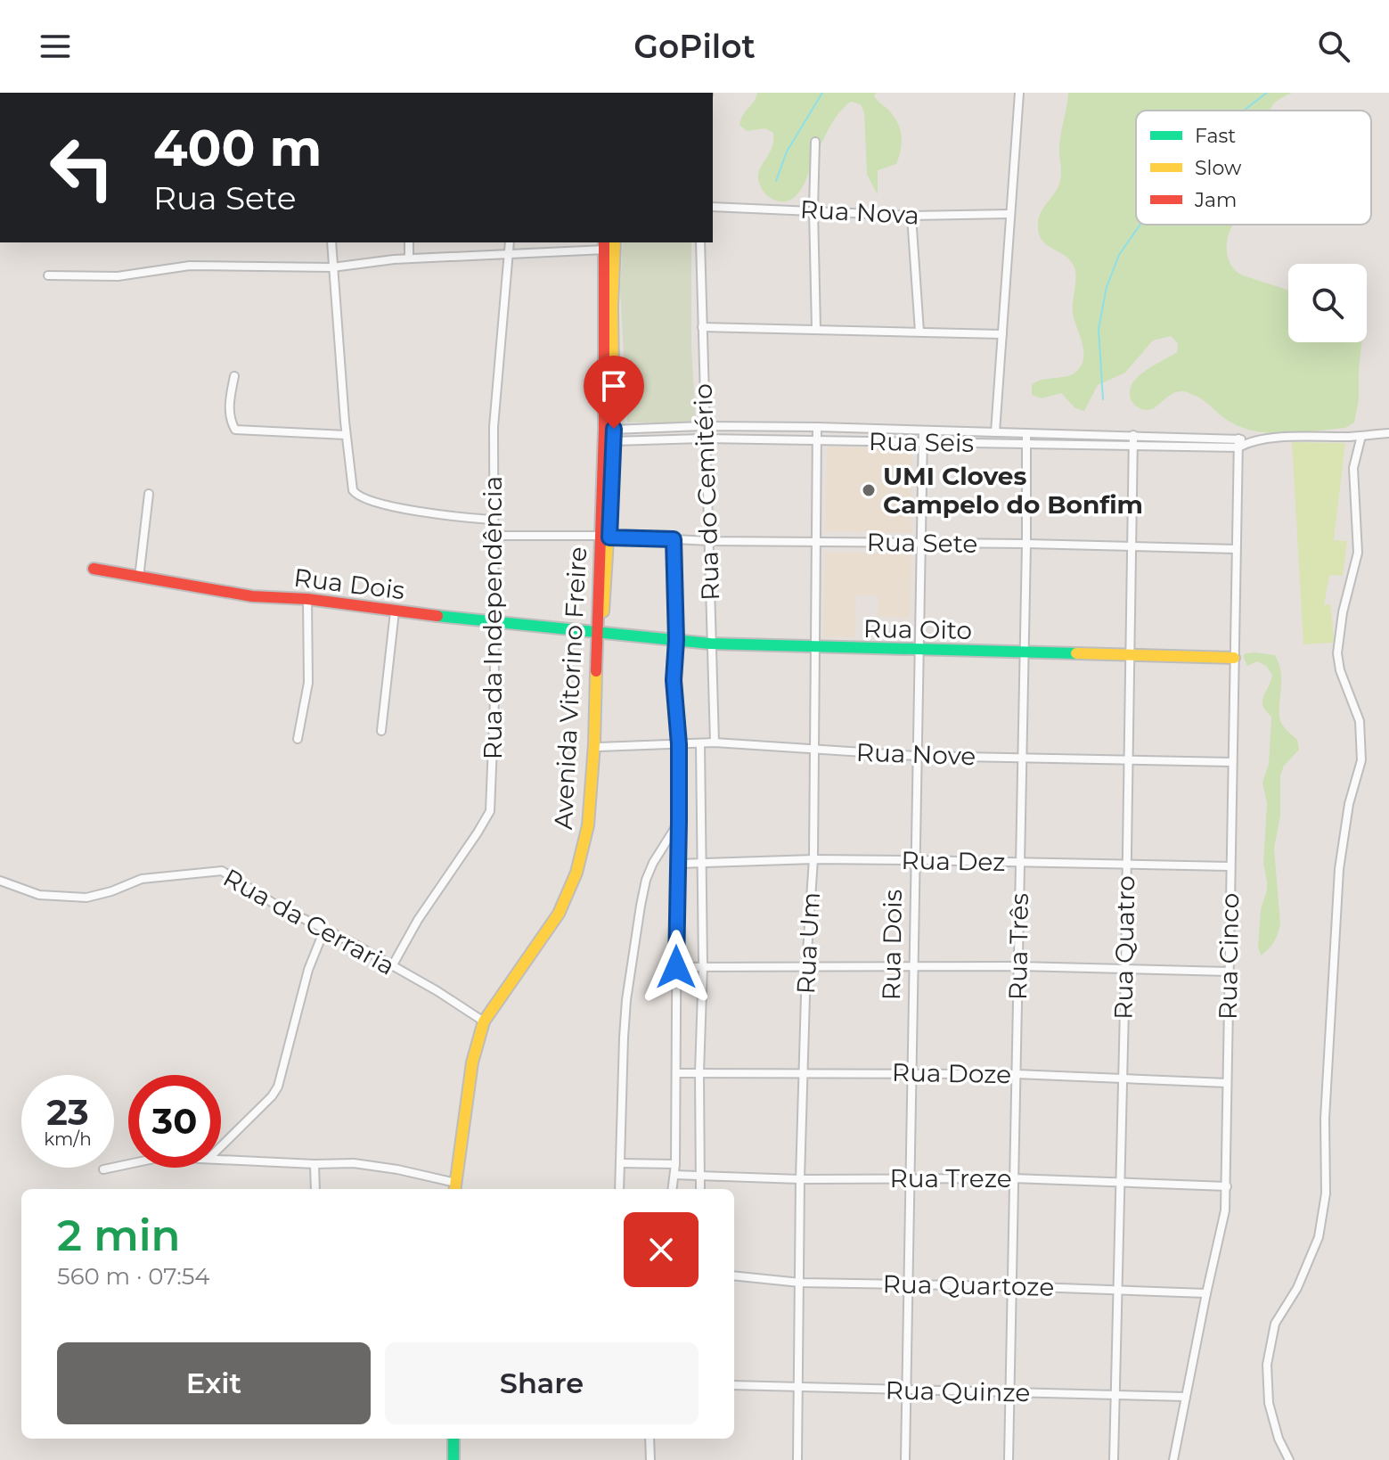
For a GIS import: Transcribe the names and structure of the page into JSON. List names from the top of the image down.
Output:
{
  "streets": {
    "street": [
      "Rua Nova",
      "Rua Seis",
      "Rua do Cemitério",
      "Rua Sete",
      "Rua Dois",
      "Rua da Independência",
      "Rua Oito",
      "Avenida Vitorino Freire",
      "Rua Nove",
      "Rua Dez",
      "Rua da Cerraria",
      "Rua Um",
      "Rua Três",
      "Rua Quatro",
      "Rua Cinco",
      "Rua Doze",
      "Rua Treze",
      "Rua Quartoze",
      "Rua Quinze"
    ]
  },
  "crossings": [
    ["Rua Seis", "Rua do Cemitério"],
    ["Rua Seis", "Rua Dois"],
    ["Rua Seis", "Avenida Vitorino Freire"],
    ["Rua Seis", "Rua Um"],
    ["Rua Seis", "Rua Três"],
    ["Rua Seis", "Rua Quatro"],
    ["Rua Seis", "Rua Cinco"],
    ["Rua do Cemitério", "Rua Sete"],
    ["Rua do Cemitério", "Rua Oito"],
    ["Rua do Cemitério", "Rua Nove"],
    ["Rua Sete", "Rua Dois"],
    ["Rua Sete", "Avenida Vitorino Freire"],
    ["Rua Sete", "Rua Um"],
    ["Rua Sete", "Rua Três"],
    ["Rua Sete", "Rua Quatro"],
    ["Rua Sete", "Rua Cinco"],
    ["Rua Dois", "Rua da Independência"],
    ["Rua Dois", "Rua Oito"],
    ["Rua Dois", "Avenida Vitorino Freire"],
    ["Rua Dois", "Rua Nove"],
    ["Rua Dois", "Rua Dez"],
    ["Rua Dois", "Rua Doze"],
    ["Rua Dois", "Rua Treze"],
    ["Rua Dois", "Rua Quartoze"],
    ["Rua Dois", "Rua Quinze"],
    ["Rua da Independência", "Rua da Cerraria"],
    ["Rua Oito", "Avenida Vitorino Freire"],
    ["Rua Oito", "Rua Um"],
    ["Rua Oito", "Rua Três"],
    ["Rua Oito", "Rua Quatro"],
    ["Rua Oito", "Rua Cinco"],
    ["Avenida Vitorino Freire", "Rua Nove"],
    ["Avenida Vitorino Freire", "Rua da Cerraria"],
    ["Rua Nove", "Rua Um"],
    ["Rua Nove", "Rua Três"],
    ["Rua Nove", "Rua Quatro"],
    ["Rua Nove", "Rua Cinco"],
    ["Rua Dez", "Rua Um"],
    ["Rua Dez", "Rua Três"],
    ["Rua Dez", "Rua Quatro"],
    ["Rua Dez", "Rua Cinco"],
    ["Rua Um", "Rua Doze"],
    ["Rua Um", "Rua Treze"],
    ["Rua Um", "Rua Quartoze"],
    ["Rua Um", "Rua Quinze"],
    ["Rua Três", "Rua Doze"],
    ["Rua Três", "Rua Treze"],
    ["Rua Três", "Rua Quartoze"],
    ["Rua Três", "Rua Quinze"],
    ["Rua Quatro", "Rua Doze"],
    ["Rua Quatro", "Rua Treze"],
    ["Rua Quatro", "Rua Quartoze"],
    ["Rua Quatro", "Rua Quinze"],
    ["Rua Cinco", "Rua Doze"],
    ["Rua Cinco", "Rua Treze"],
    ["Rua Cinco", "Rua Quartoze"],
    ["Rua Cinco", "Rua Quinze"]
  ],
  "places": ["UMI Cloves Campelo do Bonfim"],
  "legend": ["Fast", "Slow", "Jam"],
  "page": {
    "header": "GoPilot",
    "turn": ["400 m", "Rua Sete"],
    "speed": "23 km/h",
    "limit": "30",
    "heading": ["2 min", "560 m · 07:54"],
    "buttons": ["Exit", "Share"]
  }
}
